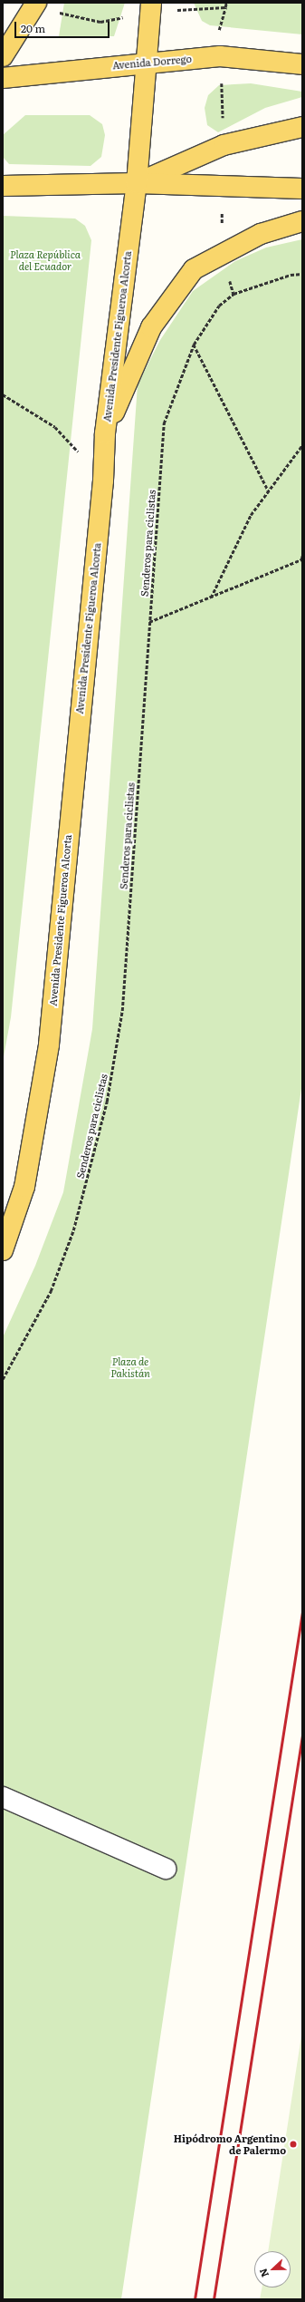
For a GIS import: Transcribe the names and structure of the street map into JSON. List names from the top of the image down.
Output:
{
  "streets": {
    "main road": ["Avenida Dorrego", "Avenida Presidente Figueroa Alcorta"],
    "path": ["Senderos para ciclistas"]
  },
  "crossings": [
    ["Avenida Dorrego", "Avenida Presidente Figueroa Alcorta"]
  ],
  "parks": ["Plaza República del Ecuador", "Plaza de Pakistán"],
  "places": ["Hipódromo Argentino de Palermo"],
  "scale_bar": "20 m",
  "north": "left"
}
